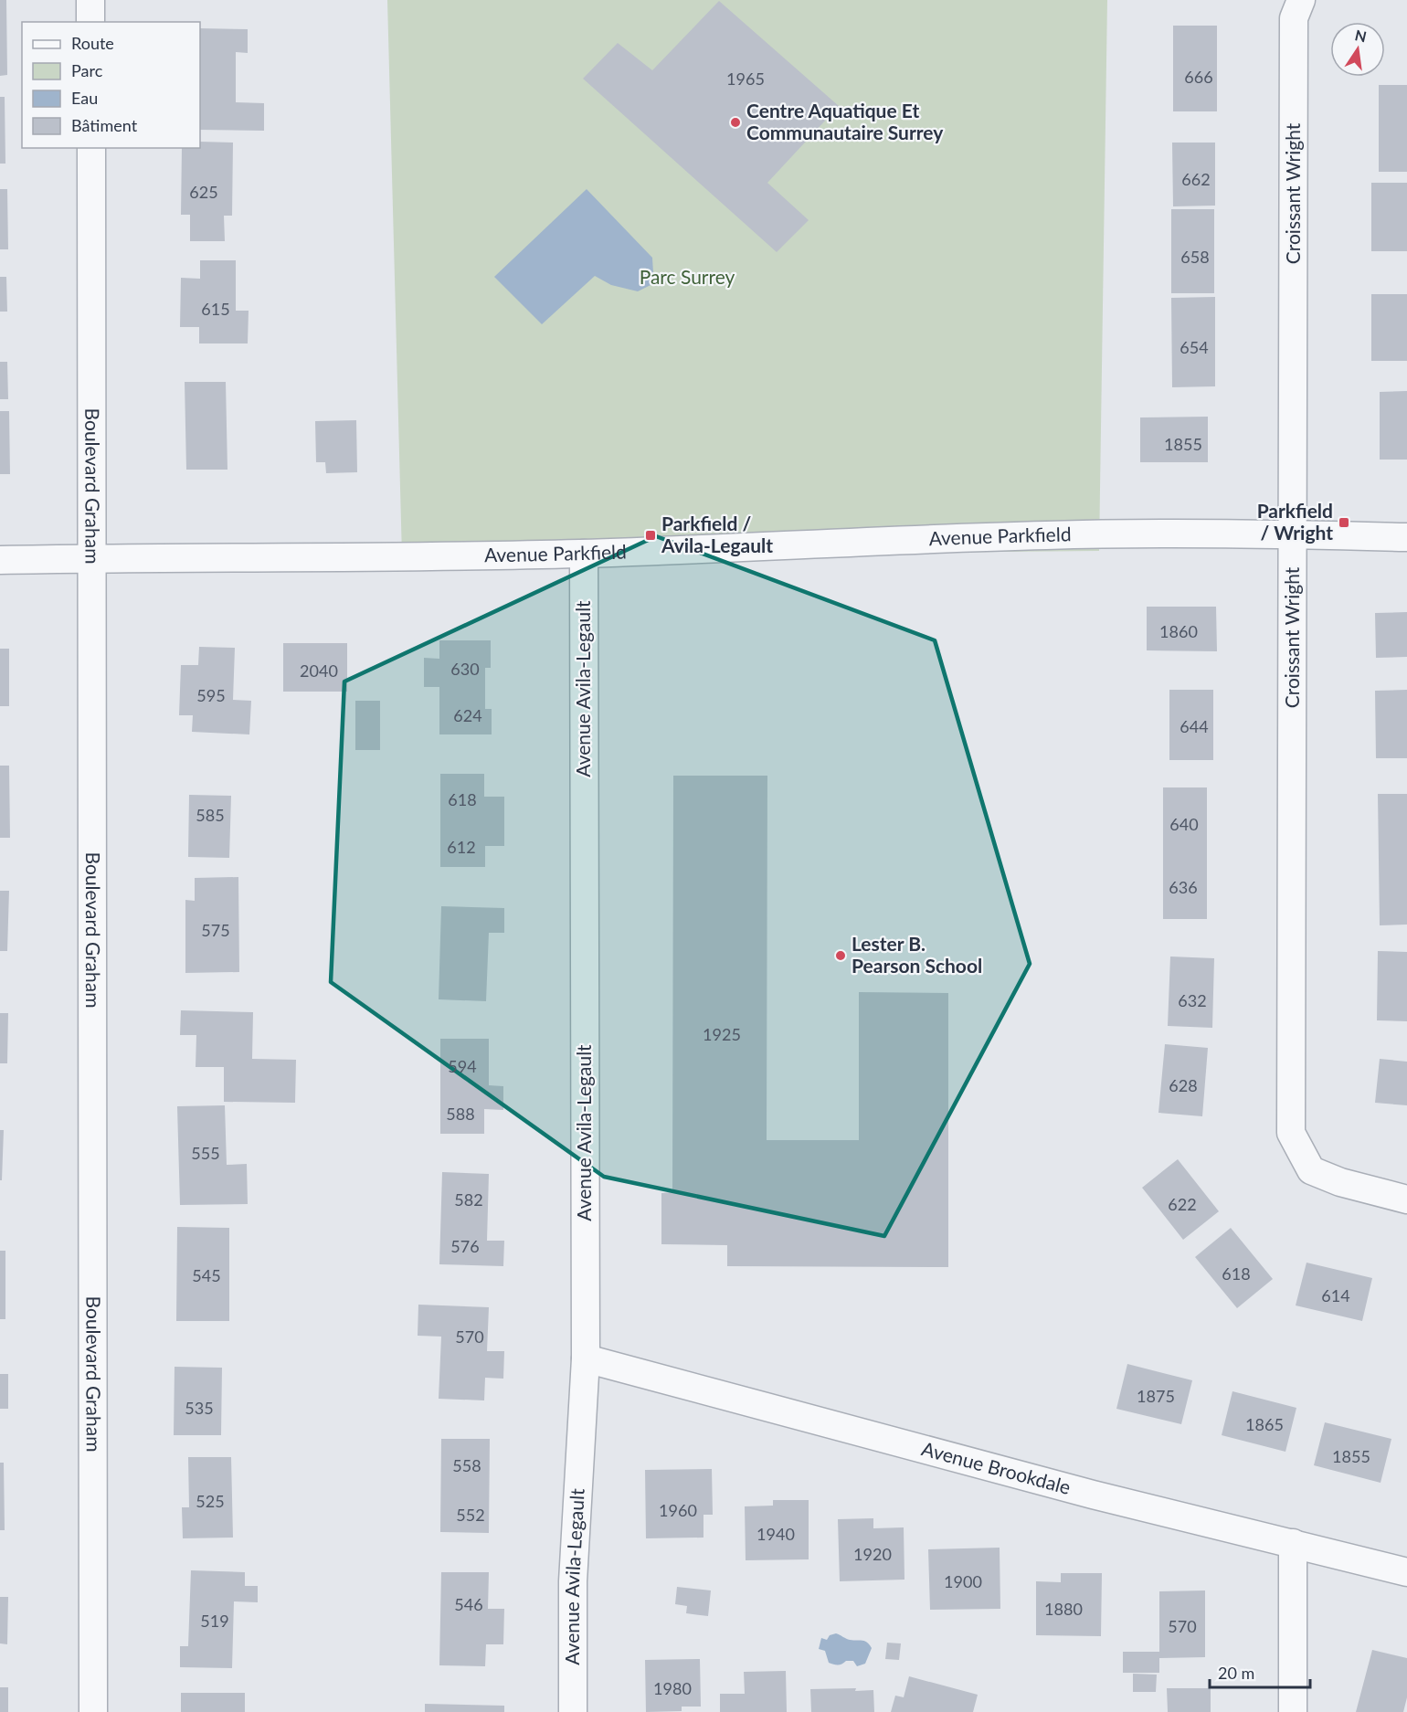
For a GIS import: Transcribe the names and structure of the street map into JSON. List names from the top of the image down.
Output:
{
  "streets": {
    "street": [
      "Croissant Wright",
      "Boulevard Graham",
      "Avenue Parkfield",
      "Avenue Avila-Legault",
      "Avenue Brookdale"
    ]
  },
  "crossings": [
    ["Croissant Wright", "Avenue Parkfield"],
    ["Boulevard Graham", "Avenue Parkfield"],
    ["Avenue Parkfield", "Avenue Avila-Legault"],
    ["Avenue Avila-Legault", "Avenue Brookdale"]
  ],
  "parks": ["Parc Surrey"],
  "places": {
    "other": ["Centre Aquatique Et Communautaire Surrey", "Lester B. Pearson School"],
    "transit": ["Parkfield / Wright", "Parkfield / Avila-Legault"]
  },
  "house_numbers": [
    "666",
    "1965",
    "662",
    "625",
    "658",
    "615",
    "654",
    "1855",
    "1860",
    "630",
    "2040",
    "595",
    "624",
    "644",
    "618",
    "585",
    "640",
    "612",
    "636",
    "575",
    "632",
    "1925",
    "594",
    "628",
    "588",
    "555",
    "582",
    "622",
    "576",
    "618",
    "545",
    "614",
    "570",
    "1875",
    "535",
    "1865",
    "1855",
    "558",
    "525",
    "1960",
    "552",
    "1940",
    "1920",
    "1900",
    "546",
    "1880",
    "519",
    "570",
    "1980"
  ],
  "legend": [
    "Route",
    "Parc",
    "Eau",
    "Bâtiment"
  ],
  "scale_bar": "20 m",
  "north": "top"
}
